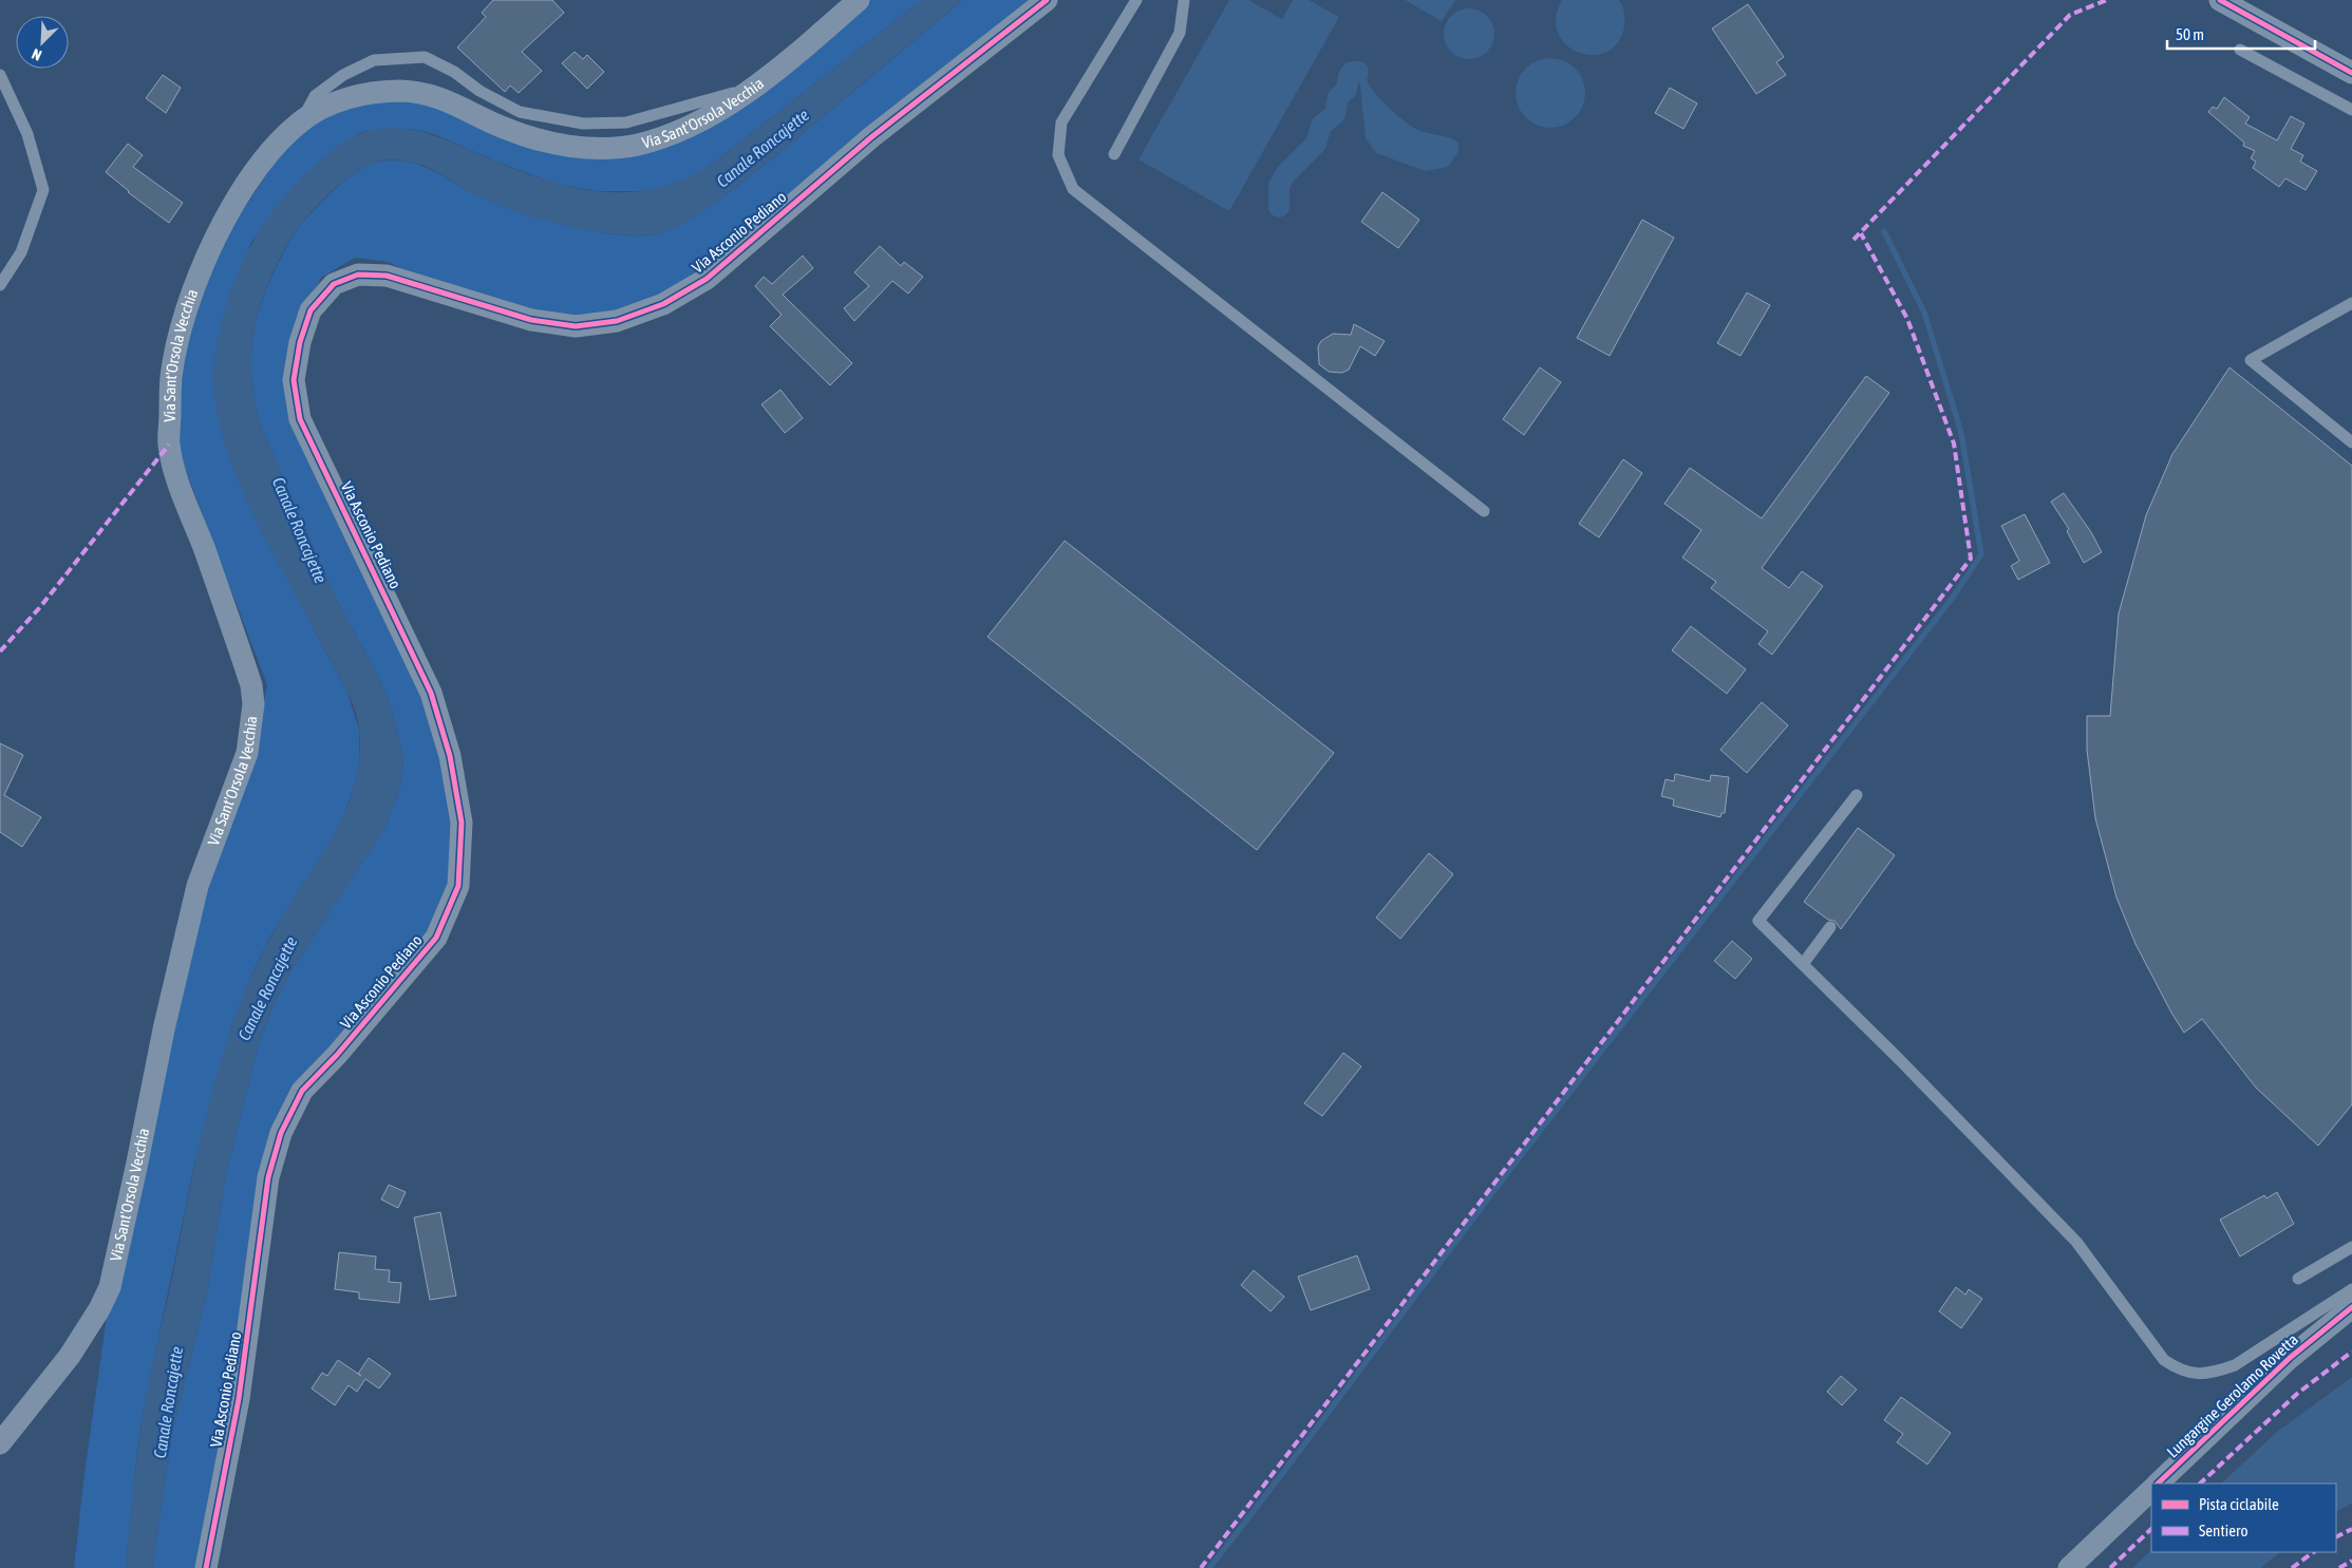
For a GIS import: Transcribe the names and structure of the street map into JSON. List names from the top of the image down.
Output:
{
  "streets": {
    "street": ["Via Sant'Orsola Vecchia", "Via Asconio Pediano", "Lungargine Gerolamo Rovetta"]
  },
  "water": ["Canale Roncajette"],
  "legend": ["Pista ciclabile", "Sentiero"],
  "scale_bar": "50 m",
  "north": "bottom left"
}
